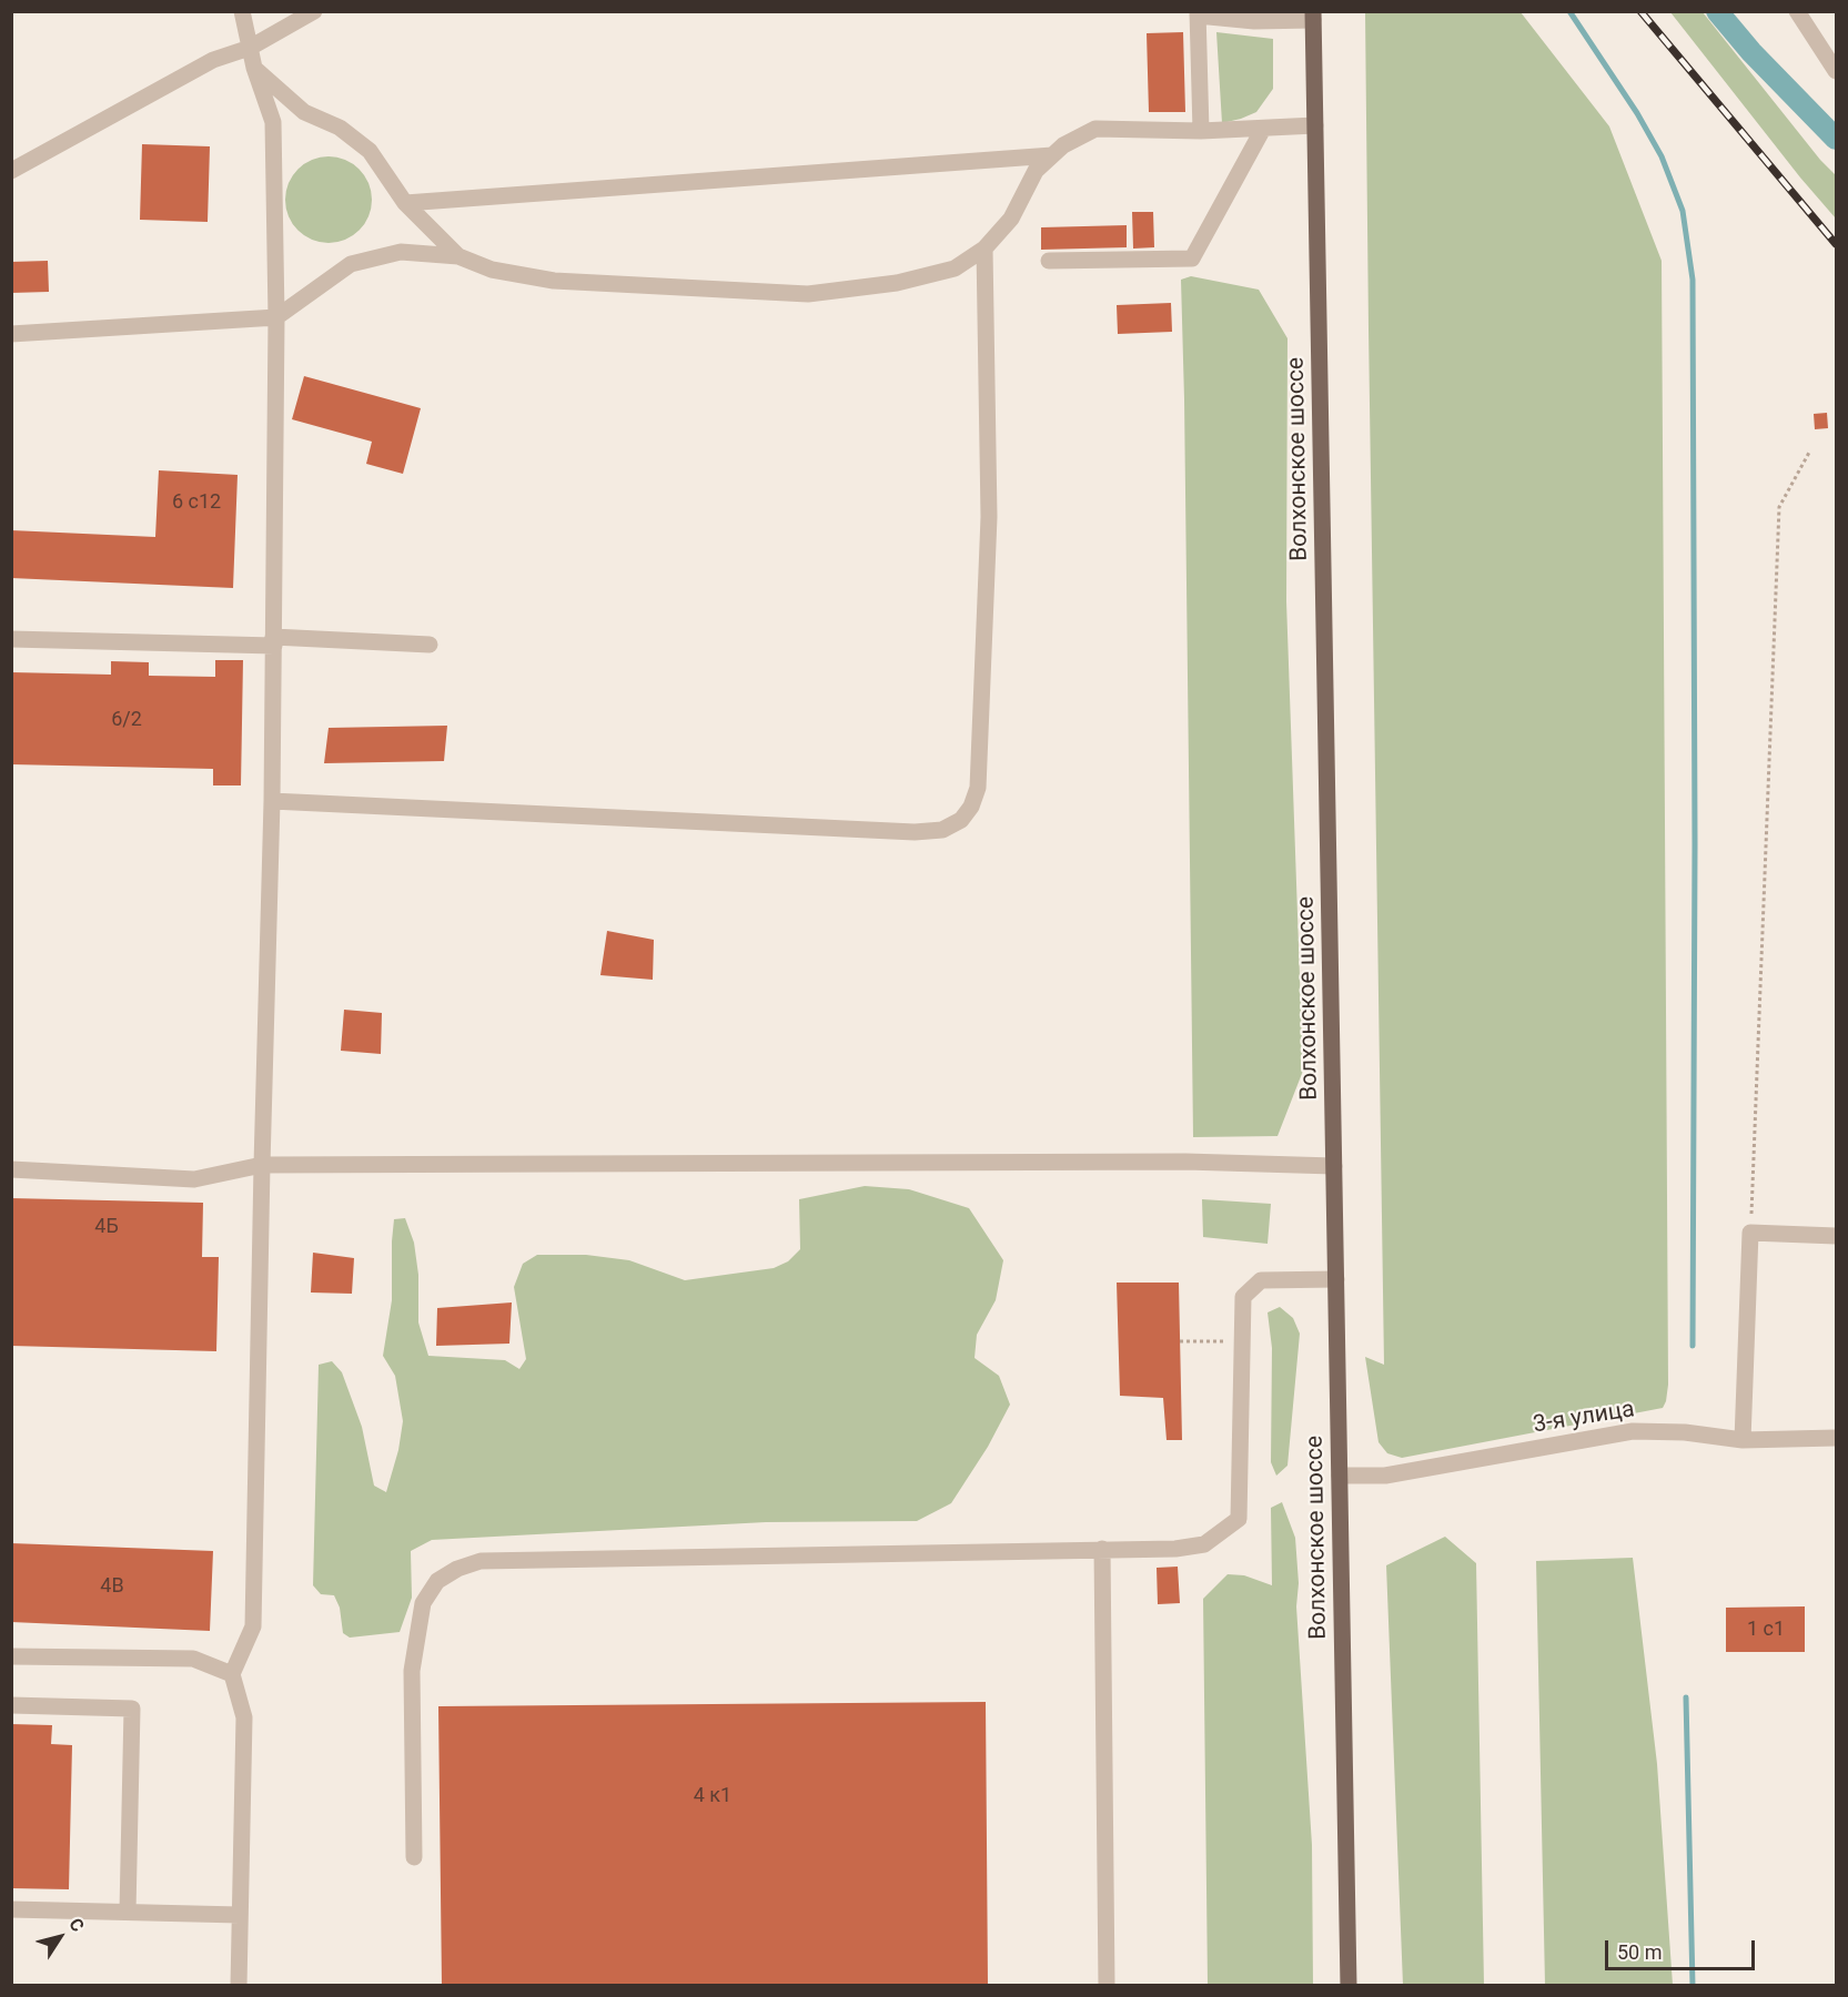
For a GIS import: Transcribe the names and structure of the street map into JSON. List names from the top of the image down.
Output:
{
  "streets": {
    "main road": ["Волхонское шоссе"],
    "street": ["3-я улица"]
  },
  "crossings": [
    ["Волхонское шоссе", "3-я улица"]
  ],
  "house_numbers": [
    "6 с12",
    "6/2",
    "4Б",
    "4В",
    "1 с1",
    "4 к1"
  ],
  "scale_bar": "50 m",
  "north": "top right"
}
